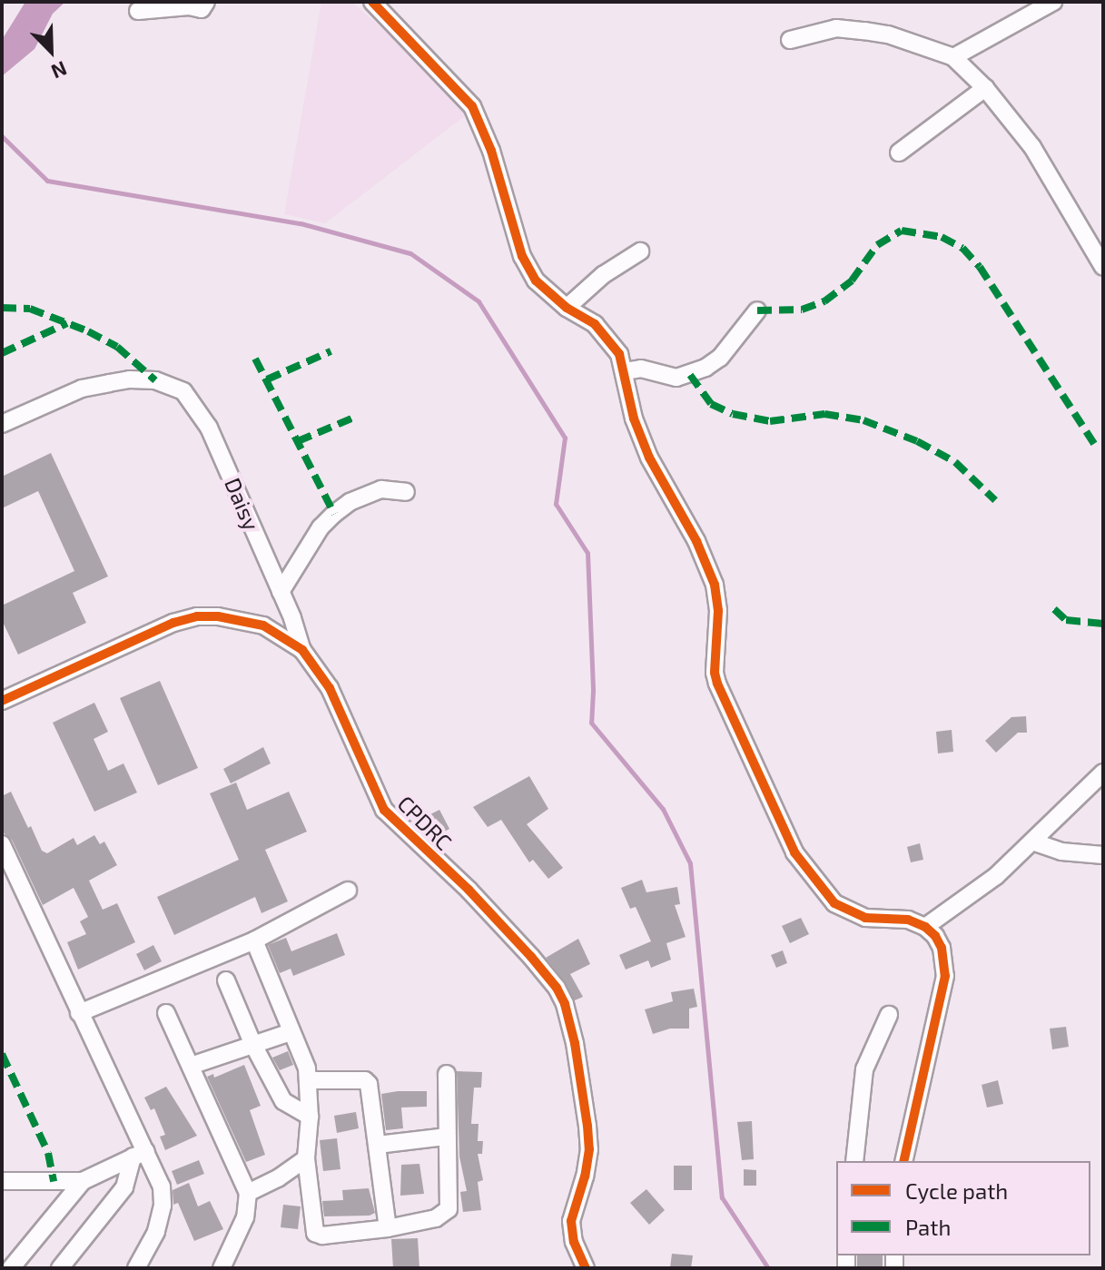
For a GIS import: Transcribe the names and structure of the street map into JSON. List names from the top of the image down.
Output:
{
  "streets": {
    "street": ["Daisy", "CPDRC"]
  },
  "crossings": [
    ["Daisy", "CPDRC"]
  ],
  "legend": ["Cycle path", "Path"],
  "north": "bottom right"
}
